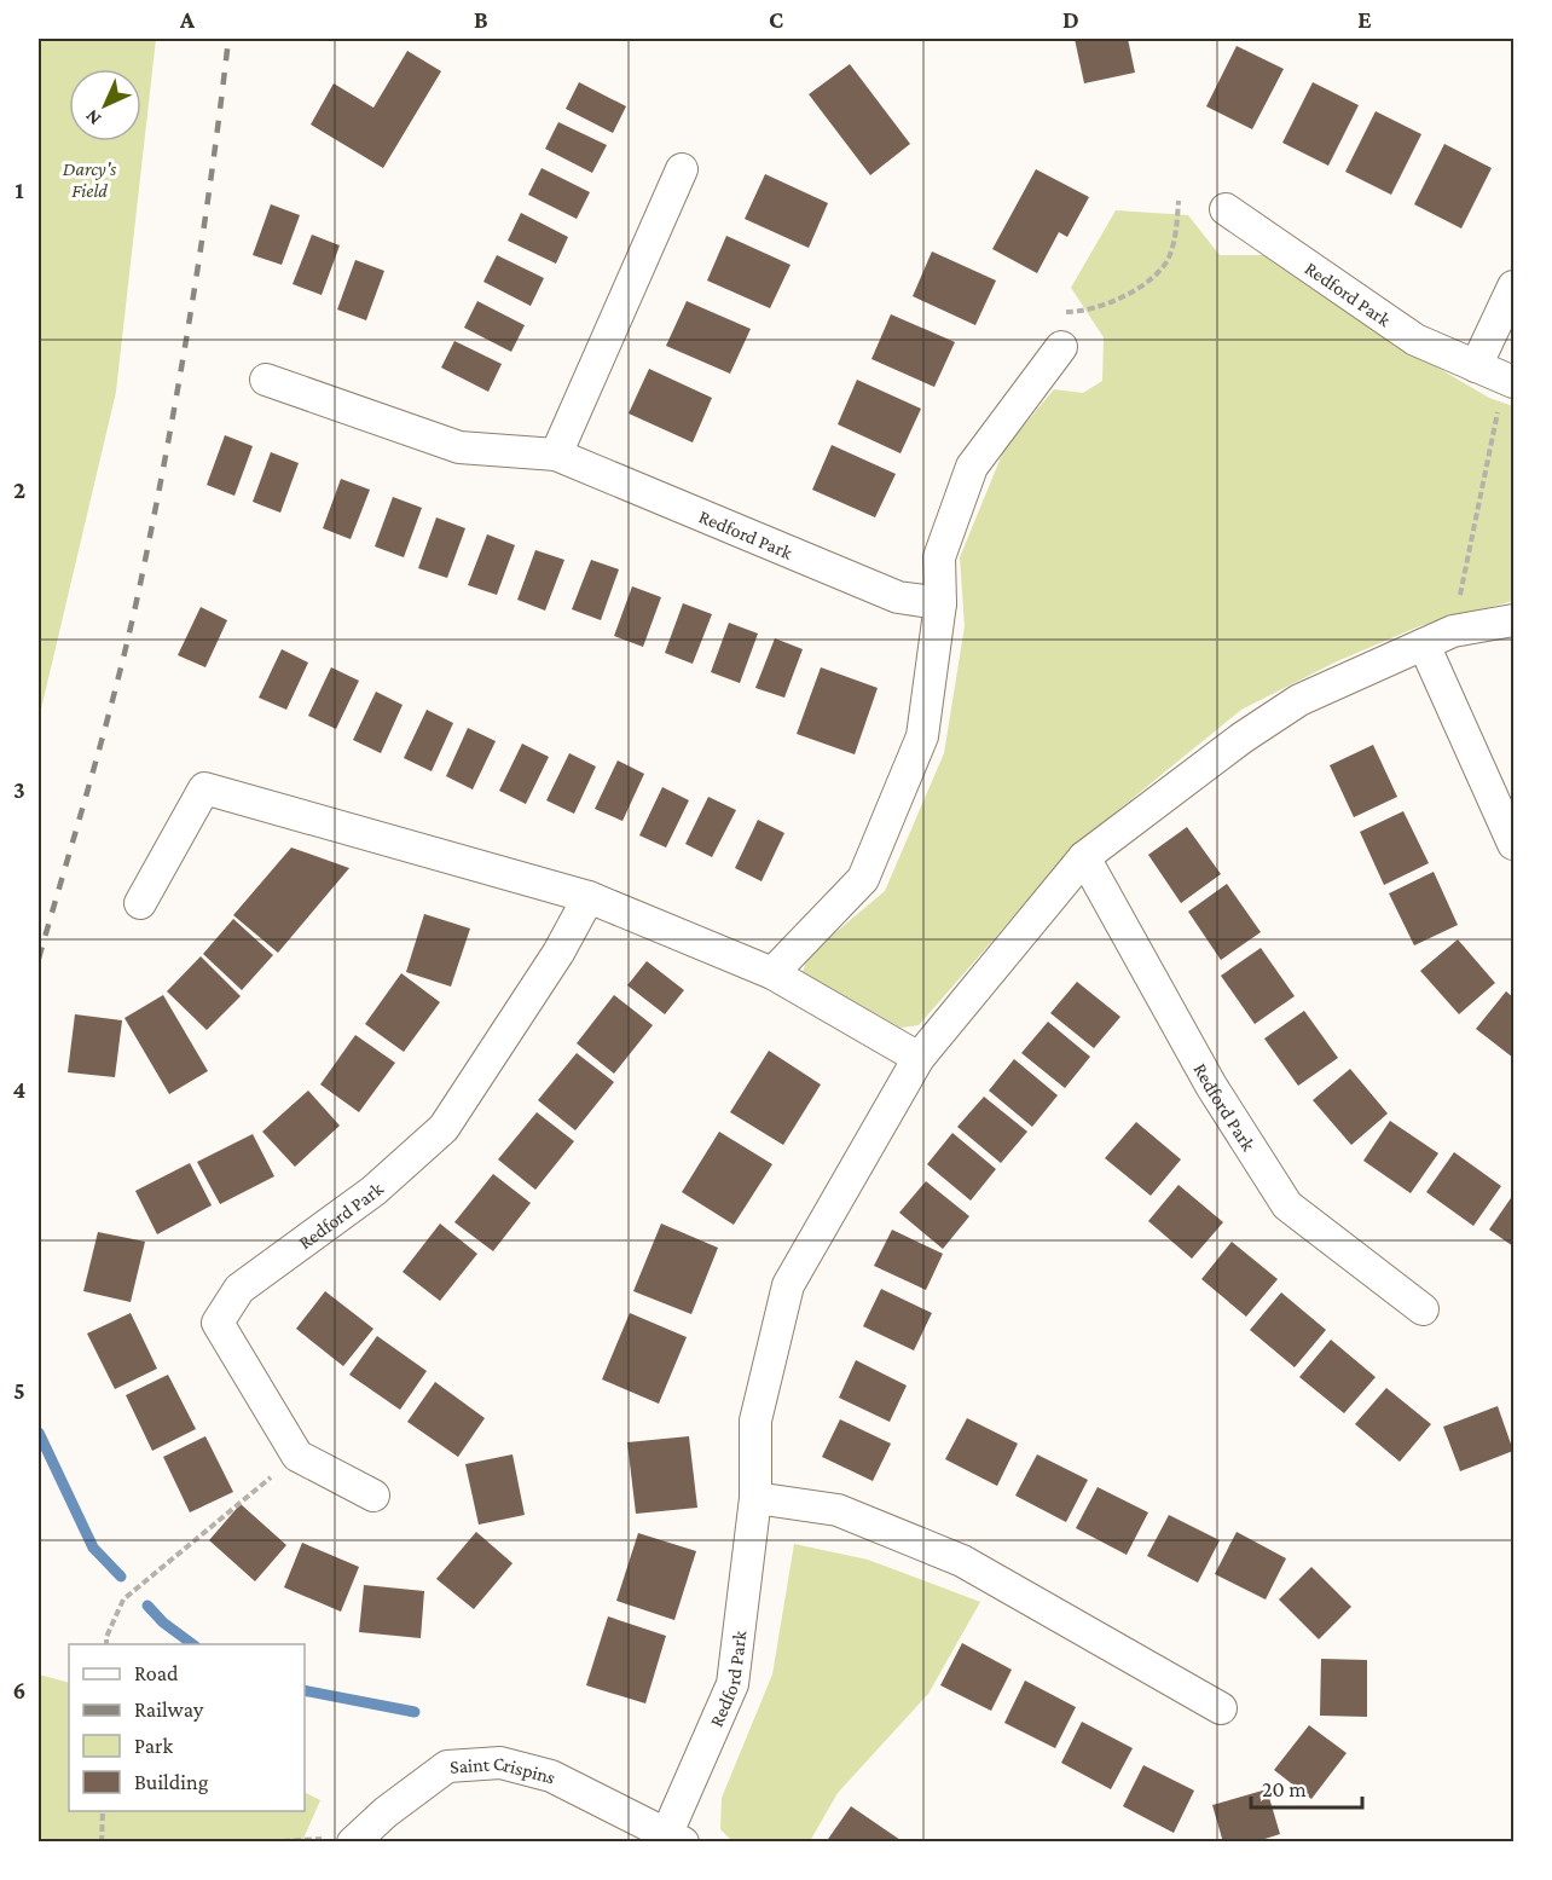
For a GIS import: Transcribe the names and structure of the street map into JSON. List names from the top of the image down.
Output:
{
  "streets": {
    "street": ["Redford Park", "Saint Crispins"]
  },
  "crossings": [
    ["Redford Park", "Saint Crispins"]
  ],
  "parks": ["Darcy's Field"],
  "legend": [
    "Road",
    "Railway",
    "Park",
    "Building"
  ],
  "scale_bar": "20 m",
  "north": "bottom left",
  "grid": {
    "columns": [
      "A",
      "B",
      "C",
      "D",
      "E"
    ],
    "rows": [
      "1",
      "2",
      "3",
      "4",
      "5",
      "6"
    ]
  }
}
